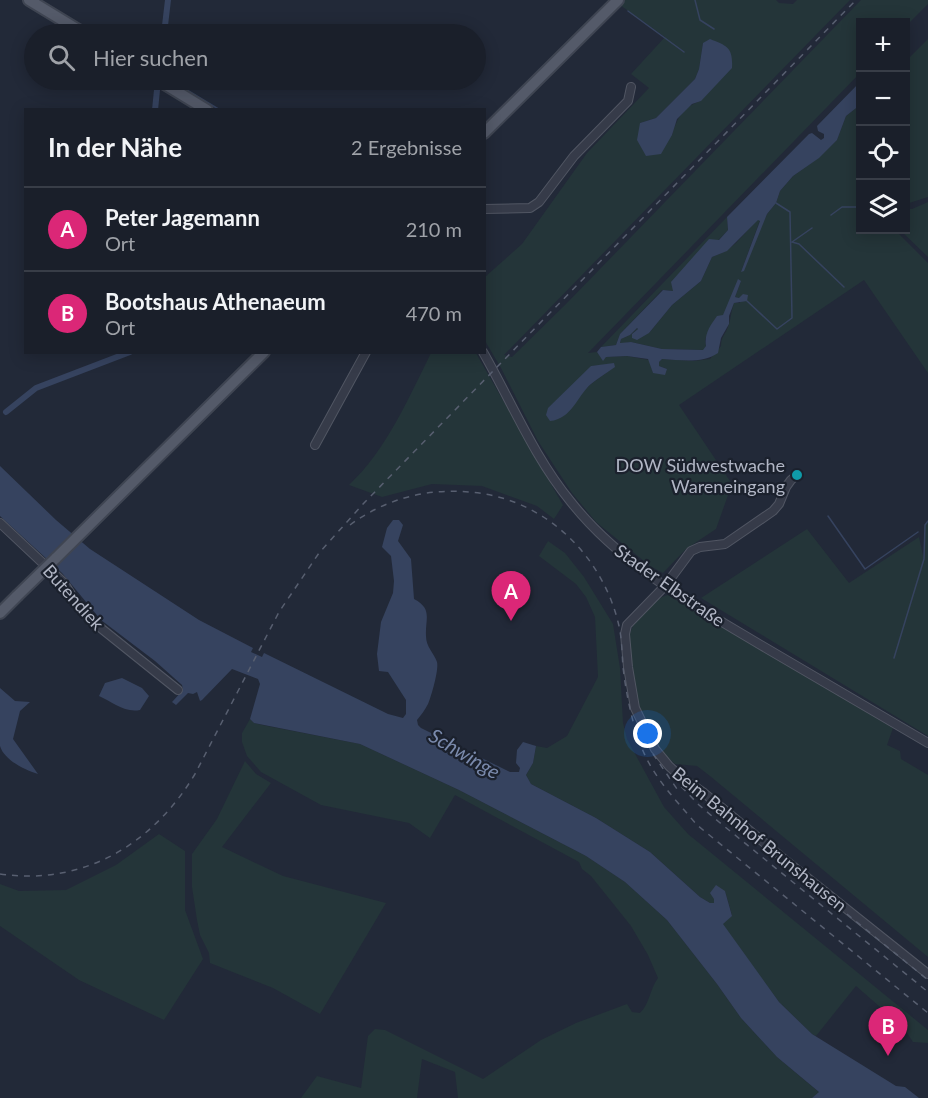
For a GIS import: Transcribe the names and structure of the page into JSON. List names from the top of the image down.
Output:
{
  "streets": {
    "street": ["Stader Elbstraße", "Butendiek", "Beim Bahnhof Brunshausen"]
  },
  "crossings": [
    ["Stader Elbstraße", "Beim Bahnhof Brunshausen"]
  ],
  "water": ["Schwinge"],
  "places": ["DOW Südwestwache Wareneingang"],
  "page": {
    "map_buttons": ["+", "−"],
    "search": "Hier suchen",
    "heading": ["In der Nähe", "2 Ergebnisse"],
    "list": [
      {
        "mark": "A",
        "name": "Peter Jagemann",
        "note": "Ort",
        "value": "210 m"
      },
      {
        "mark": "B",
        "name": "Bootshaus Athenaeum",
        "note": "Ort",
        "value": "470 m"
      }
    ],
    "pins": ["A", "B"]
  }
}
